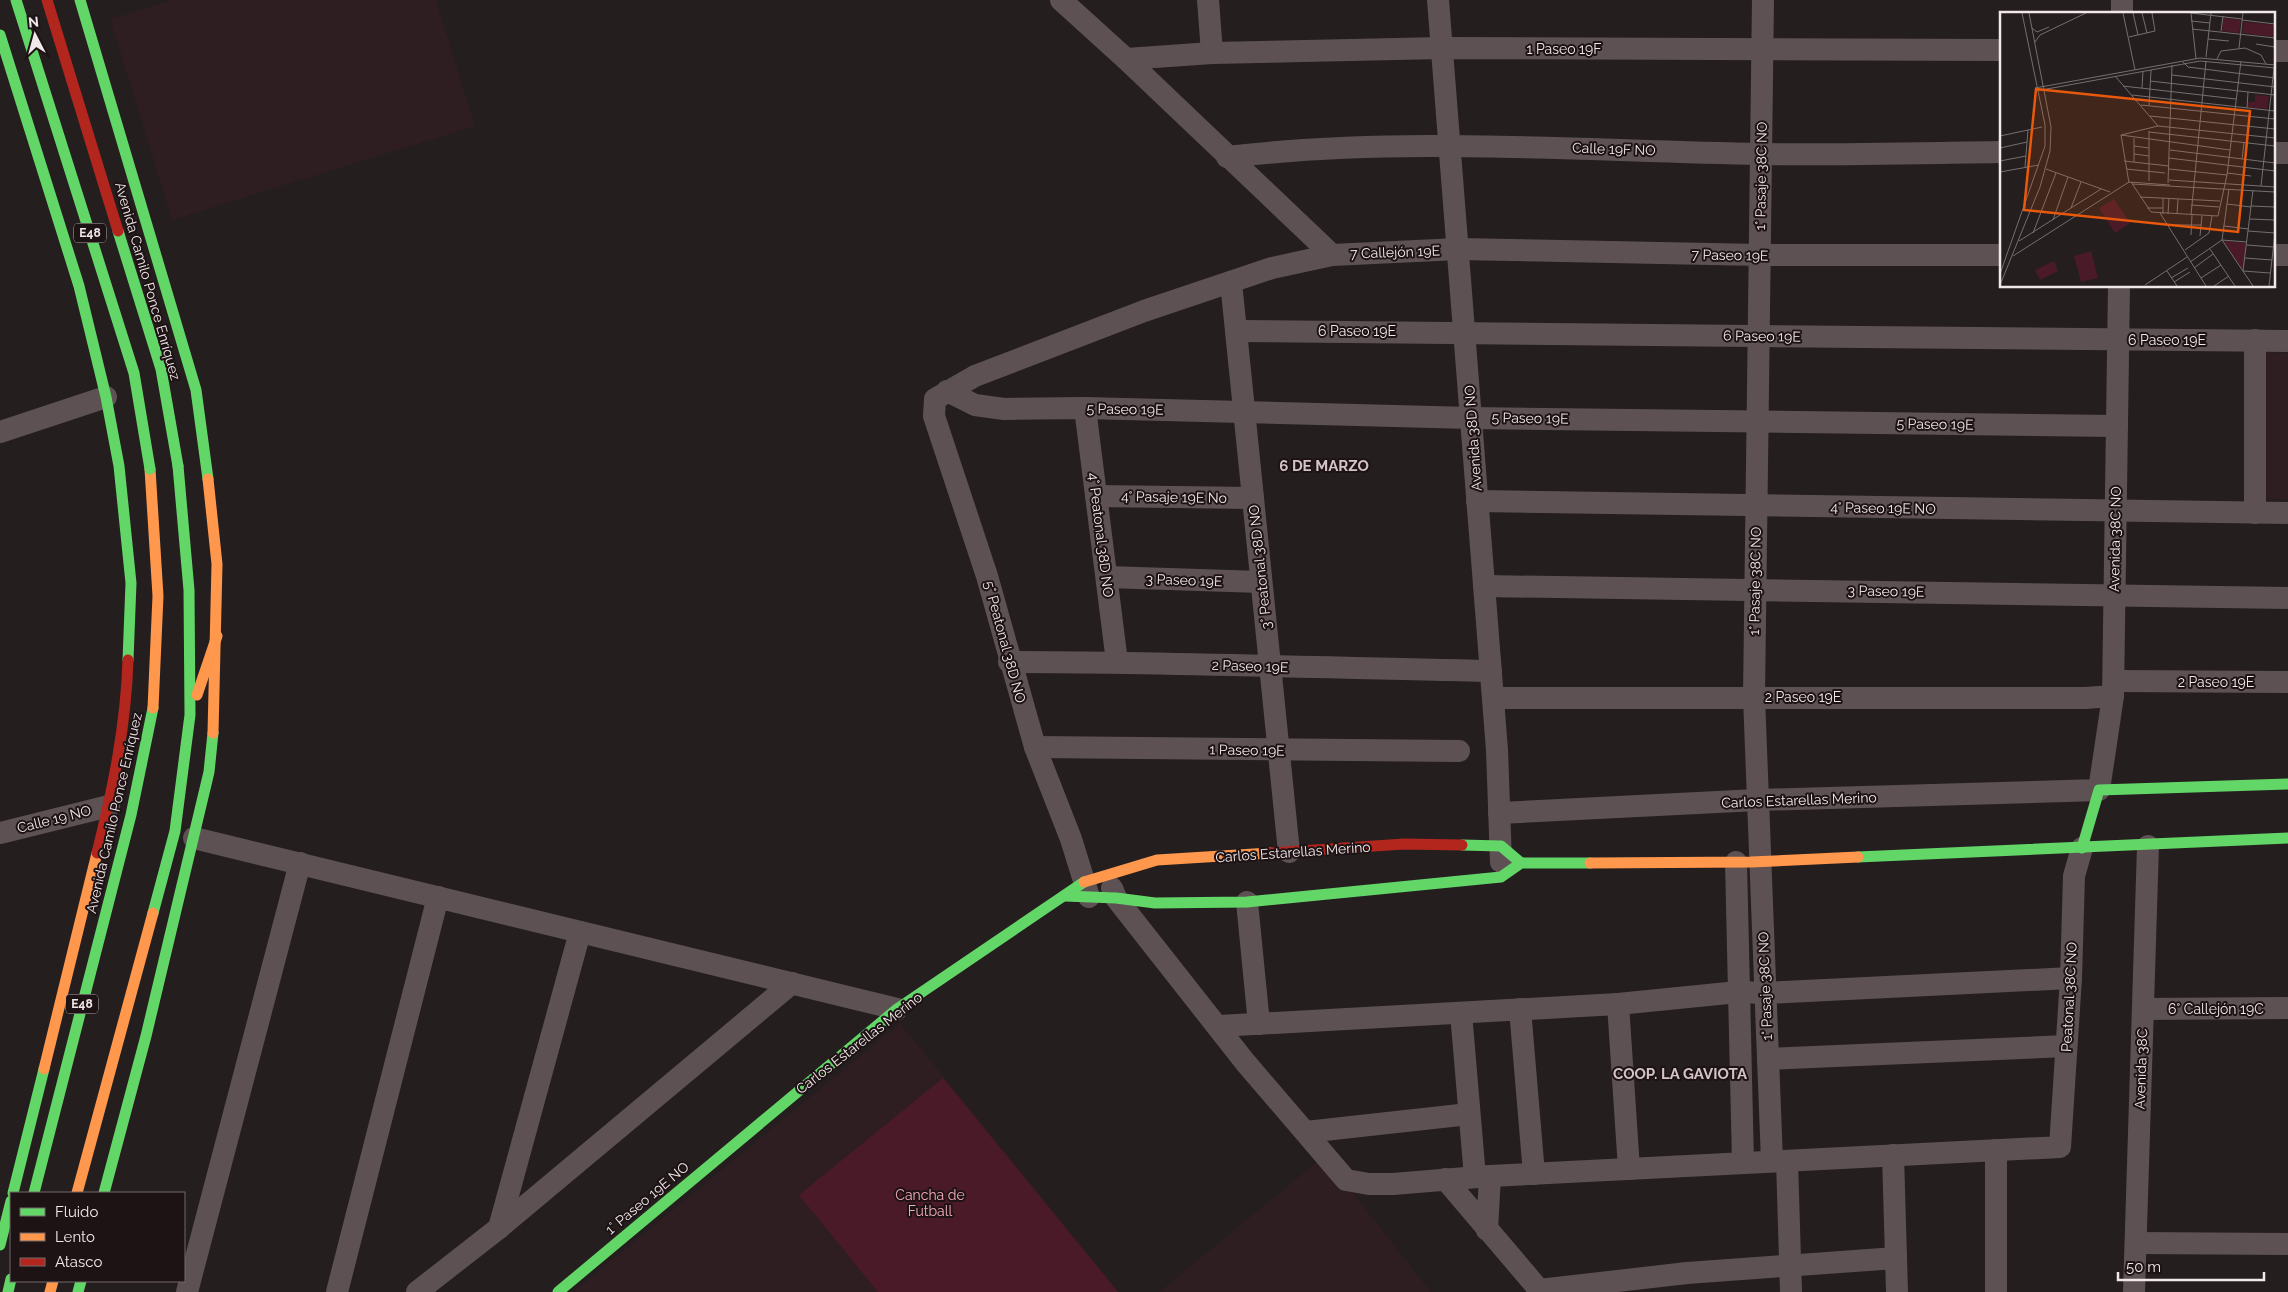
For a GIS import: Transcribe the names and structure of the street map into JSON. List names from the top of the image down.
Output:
{
  "streets": {
    "main road": [
      "E48",
      "Avenida Camilo Ponce Enríquez",
      "Carlos Estarellas Merino",
      "1° Paseo 19E NO"
    ],
    "street": [
      "1 Paseo 19F",
      "Calle 19F NO",
      "1° Pasaje 38C NO",
      "7 Callejón 19E",
      "7 Paseo 19E",
      "6 Paseo 19E",
      "5 Paseo 19E",
      "Avenida 38D NO",
      "4° Pasaje 19E No",
      "4° Paseo 19E NO",
      "4° Peatonal 38D NO",
      "Avenida 38C NO",
      "3° Peatonal 38D NO",
      "3 Paseo 19E",
      "5° Peatonal 38D NO",
      "2 Paseo 19E",
      "1 Paseo 19E",
      "Calle 19 NO",
      "Peatonal 38C NO",
      "6° Callejón 19C",
      "Avenida 38C"
    ]
  },
  "crossings": [
    ["1 Paseo 19F", "1° Pasaje 38C NO"],
    ["1 Paseo 19F", "Avenida 38D NO"],
    ["Calle 19F NO", "1° Pasaje 38C NO"],
    ["Calle 19F NO", "Avenida 38D NO"],
    ["1° Pasaje 38C NO", "7 Paseo 19E"],
    ["1° Pasaje 38C NO", "6 Paseo 19E"],
    ["1° Pasaje 38C NO", "5 Paseo 19E"],
    ["1° Pasaje 38C NO", "4° Paseo 19E NO"],
    ["1° Pasaje 38C NO", "3 Paseo 19E"],
    ["1° Pasaje 38C NO", "2 Paseo 19E"],
    ["1° Pasaje 38C NO", "Carlos Estarellas Merino"],
    ["7 Callejón 19E", "7 Paseo 19E"],
    ["7 Callejón 19E", "5 Paseo 19E"],
    ["7 Callejón 19E", "Avenida 38D NO"],
    ["7 Callejón 19E", "3° Peatonal 38D NO"],
    ["7 Callejón 19E", "5° Peatonal 38D NO"],
    ["7 Paseo 19E", "Avenida 38D NO"],
    ["Avenida Camilo Ponce Enríquez", "Calle 19 NO"],
    ["6 Paseo 19E", "Avenida 38D NO"],
    ["6 Paseo 19E", "Avenida 38C NO"],
    ["6 Paseo 19E", "3° Peatonal 38D NO"],
    ["5 Paseo 19E", "Avenida 38D NO"],
    ["5 Paseo 19E", "4° Peatonal 38D NO"],
    ["5 Paseo 19E", "Avenida 38C NO"],
    ["5 Paseo 19E", "3° Peatonal 38D NO"],
    ["5 Paseo 19E", "5° Peatonal 38D NO"],
    ["Avenida 38D NO", "4° Paseo 19E NO"],
    ["Avenida 38D NO", "3 Paseo 19E"],
    ["Avenida 38D NO", "2 Paseo 19E"],
    ["Avenida 38D NO", "Carlos Estarellas Merino"],
    ["4° Pasaje 19E No", "4° Peatonal 38D NO"],
    ["4° Pasaje 19E No", "3° Peatonal 38D NO"],
    ["4° Paseo 19E NO", "Avenida 38C NO"],
    ["4° Peatonal 38D NO", "3 Paseo 19E"],
    ["4° Peatonal 38D NO", "2 Paseo 19E"],
    ["Avenida 38C NO", "3 Paseo 19E"],
    ["Avenida 38C NO", "2 Paseo 19E"],
    ["Avenida 38C NO", "Carlos Estarellas Merino"],
    ["3° Peatonal 38D NO", "3 Paseo 19E"],
    ["3° Peatonal 38D NO", "2 Paseo 19E"],
    ["3° Peatonal 38D NO", "1 Paseo 19E"],
    ["3° Peatonal 38D NO", "Carlos Estarellas Merino"],
    ["5° Peatonal 38D NO", "2 Paseo 19E"],
    ["5° Peatonal 38D NO", "1 Paseo 19E"],
    ["5° Peatonal 38D NO", "Carlos Estarellas Merino"],
    ["Carlos Estarellas Merino", "1° Paseo 19E NO"],
    ["6° Callejón 19C", "Avenida 38C"]
  ],
  "districts": ["6 DE MARZO", "COOP. LA GAVIOTA"],
  "parks": ["Cancha de Futball"],
  "legend": ["Fluido", "Lento", "Atasco"],
  "scale_bar": "50 m",
  "north": "top"
}
